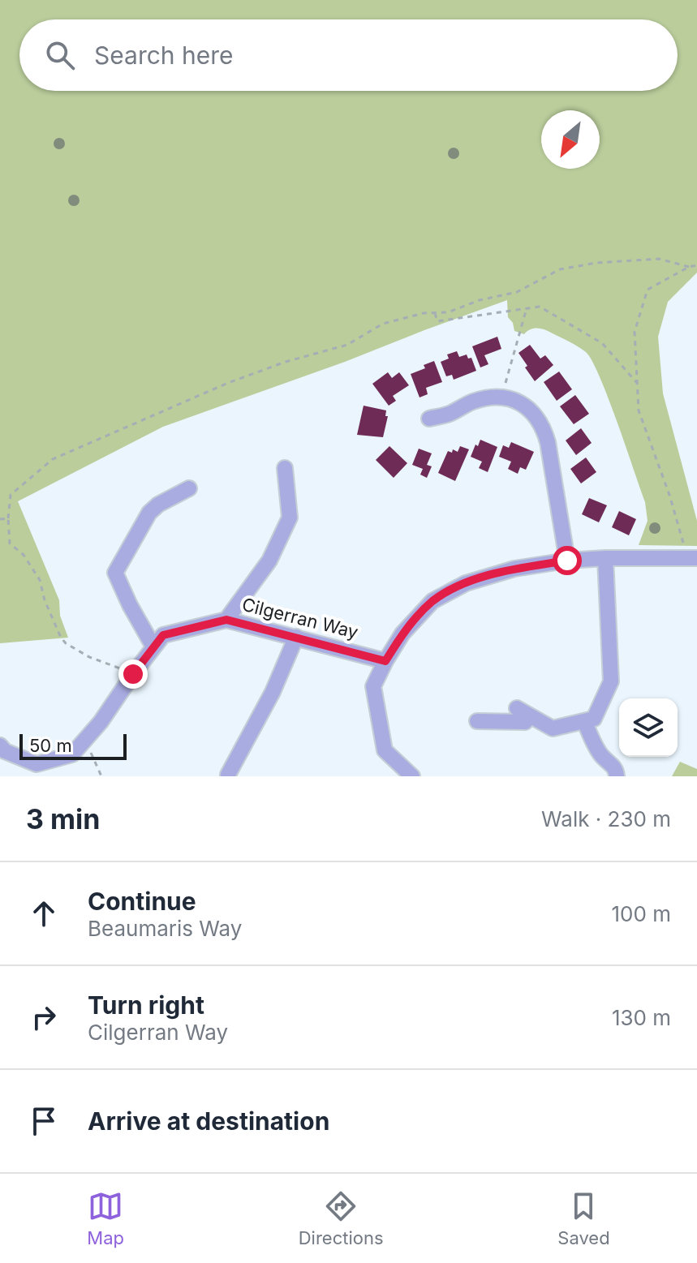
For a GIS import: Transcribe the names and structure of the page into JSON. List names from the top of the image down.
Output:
{
  "streets": {
    "street": ["Cilgerran Way"]
  },
  "scale_bar": "50 m",
  "north": "bottom left",
  "page": {
    "search": "Search here",
    "scale": "50 m",
    "heading": ["3 min", "Walk · 230 m"],
    "list": [
      ["Continue", "Beaumaris Way", "100 m"],
      ["Turn right", "Cilgerran Way", "130 m"],
      "Arrive at destination"
    ],
    "nav": ["Map", "Directions", "Saved"]
  }
}
